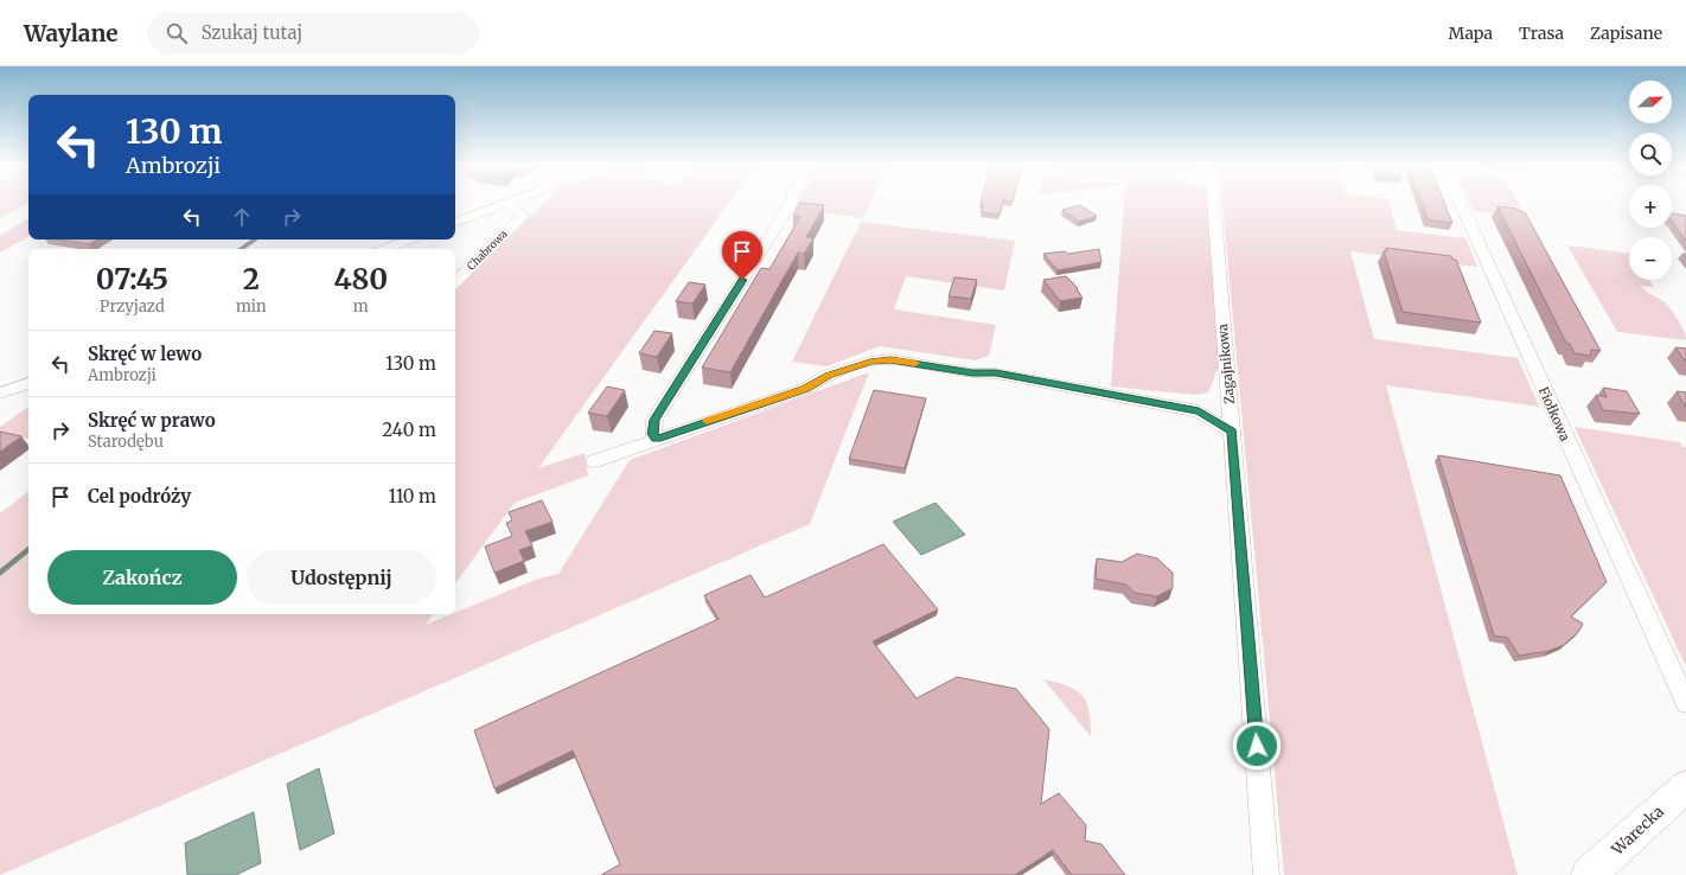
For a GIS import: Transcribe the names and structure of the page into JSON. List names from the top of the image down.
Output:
{
  "streets": {
    "street": [
      "Chabrowa",
      "Zagajnikowa",
      "Fiołkowa",
      "Warecka"
    ]
  },
  "north": "right",
  "page": {
    "header": "Waylane",
    "search": "Szukaj tutaj",
    "nav": ["Mapa", "Trasa", "Zapisane"],
    "map_buttons": ["+", "−"],
    "turn": ["130 m", "Ambrozji"],
    "eta": [
      "07:45",
      "Przyjazd",
      "2",
      "min",
      "480",
      "m"
    ],
    "list": [
      {
        "name": "Skręć w lewo",
        "note": "Ambrozji",
        "value": "130 m"
      },
      {
        "name": "Skręć w prawo",
        "note": "Starodębu",
        "value": "240 m"
      },
      {
        "name": "Cel podróży",
        "value": "110 m"
      }
    ],
    "buttons": ["Zakończ", "Udostępnij"]
  }
}
